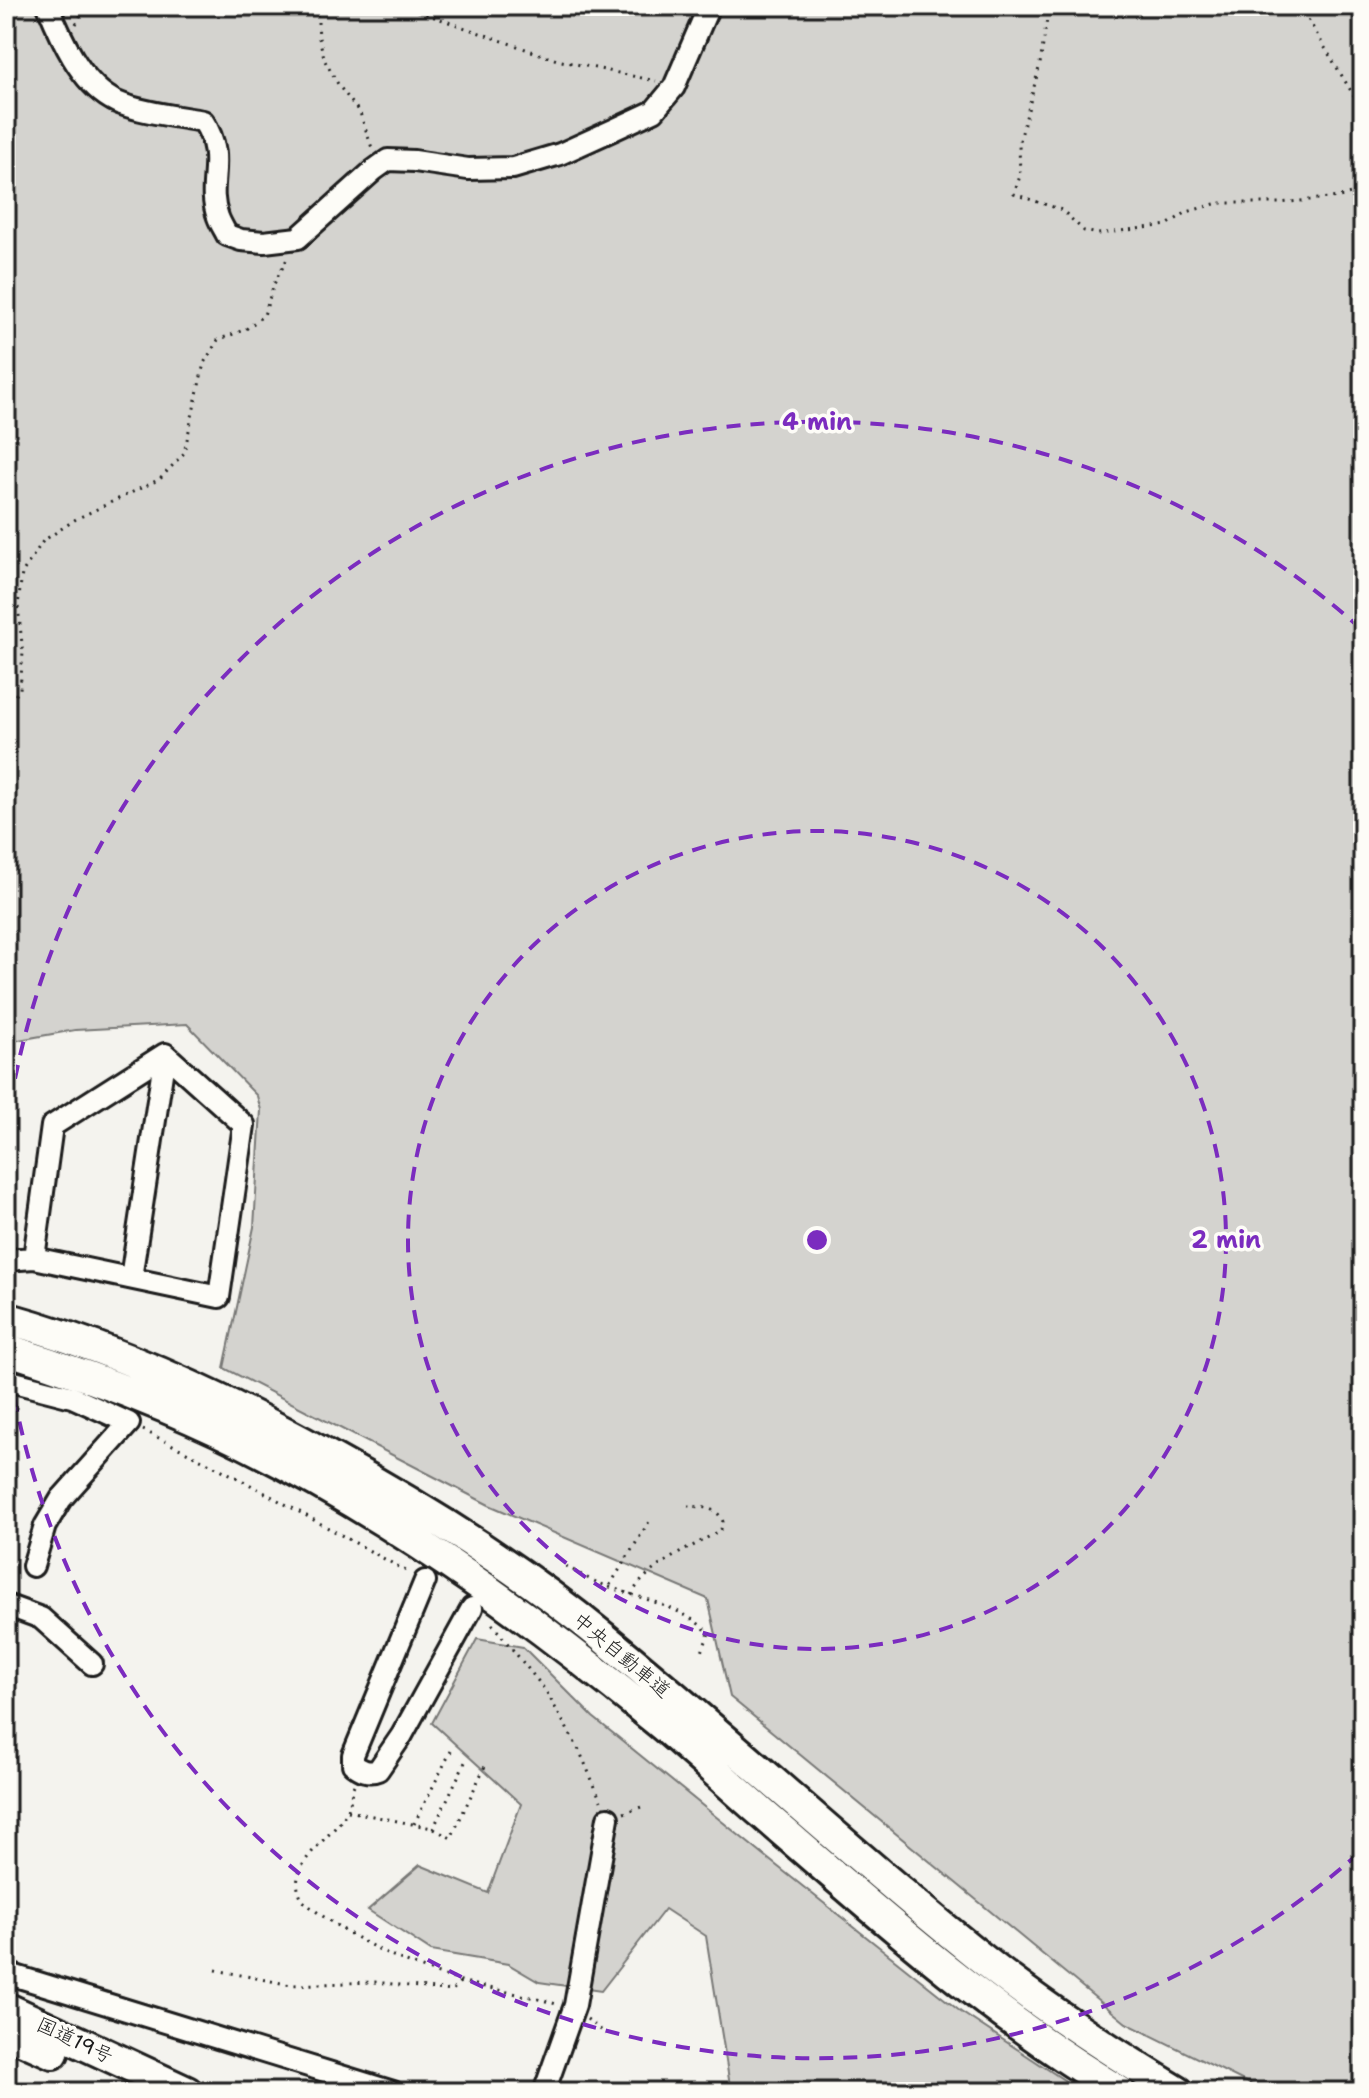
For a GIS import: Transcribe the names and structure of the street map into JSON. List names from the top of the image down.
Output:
{
  "streets": {
    "highway": ["中央自動車道", "国道19号"]
  },
  "rings": ["4 min", "2 min"]
}
